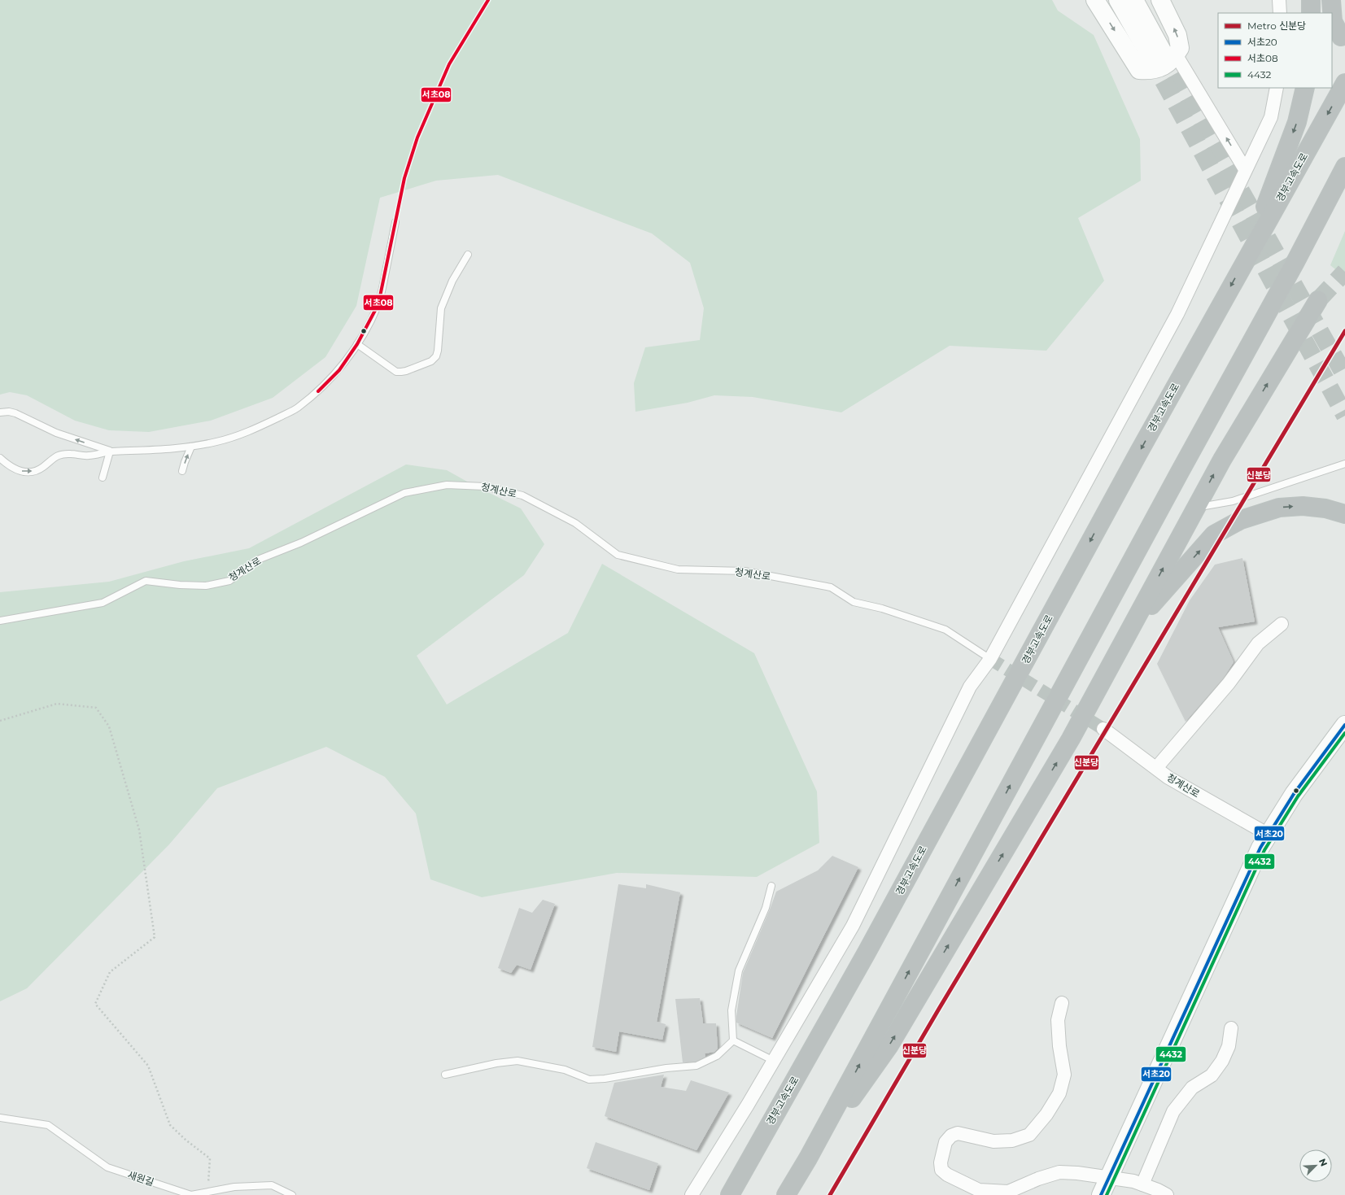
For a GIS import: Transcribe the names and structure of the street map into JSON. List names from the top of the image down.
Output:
{
  "streets": {
    "highway": ["경부고속도로"],
    "street": ["청계산로"],
    "lane": ["새원길"]
  },
  "lines": [
    "transit line 서초08",
    "metro line 신분당",
    "transit line 서초20",
    "transit line 4432"
  ],
  "legend": [
    "Metro 신분당",
    "서초20",
    "서초08",
    "4432"
  ],
  "north": "top right"
}
